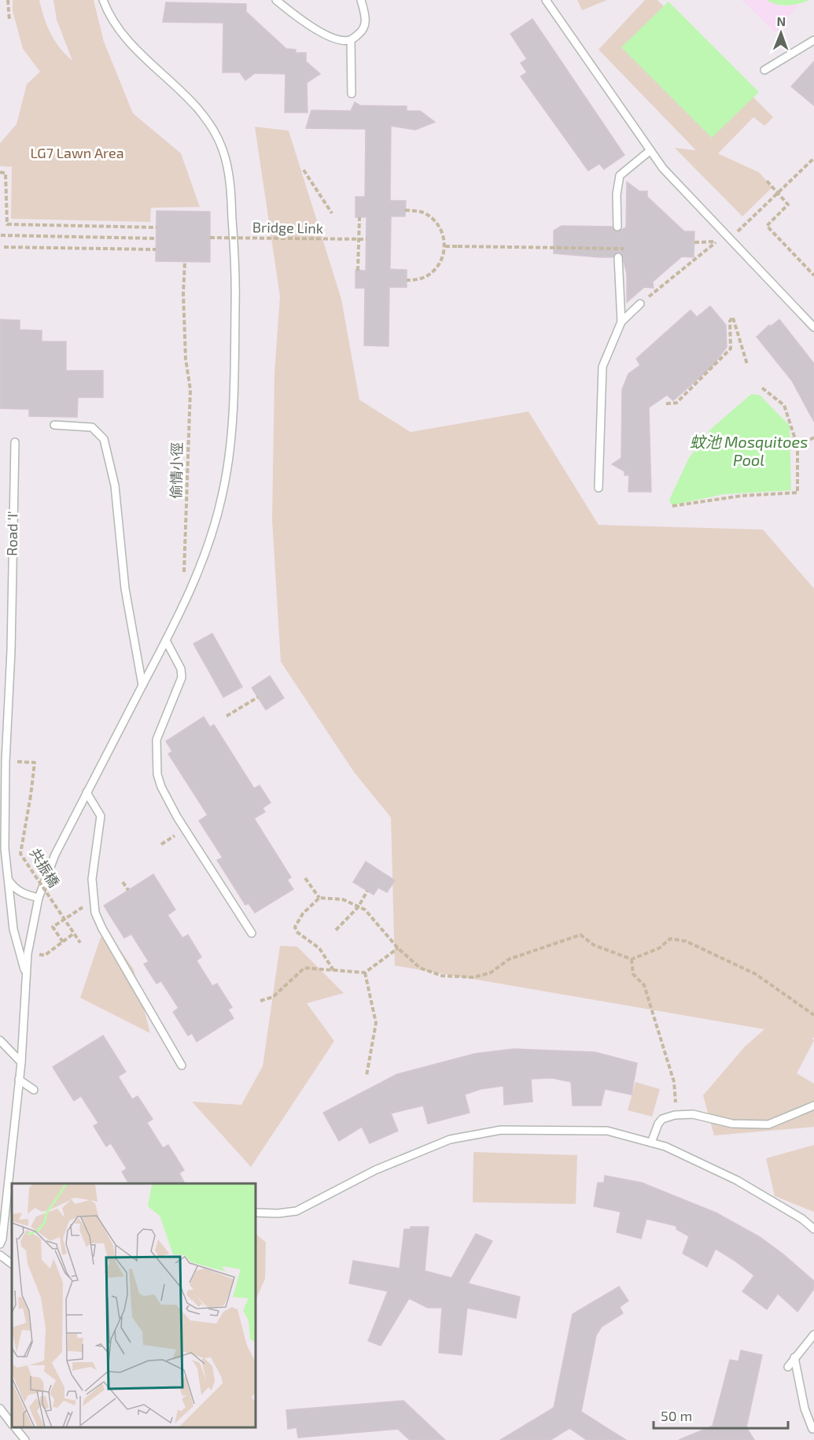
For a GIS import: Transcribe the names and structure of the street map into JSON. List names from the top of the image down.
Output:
{
  "streets": {
    "lane": ["Road 'I'"],
    "path": ["Bridge Link", "偷情小徑", "共振橋"]
  },
  "crossings": [
    ["Road 'I'", "共振橋"]
  ],
  "water": ["蚊池 Mosquitoes Pool"],
  "parks": ["LG7 Lawn Area"],
  "scale_bar": "50 m",
  "north": "top"
}
